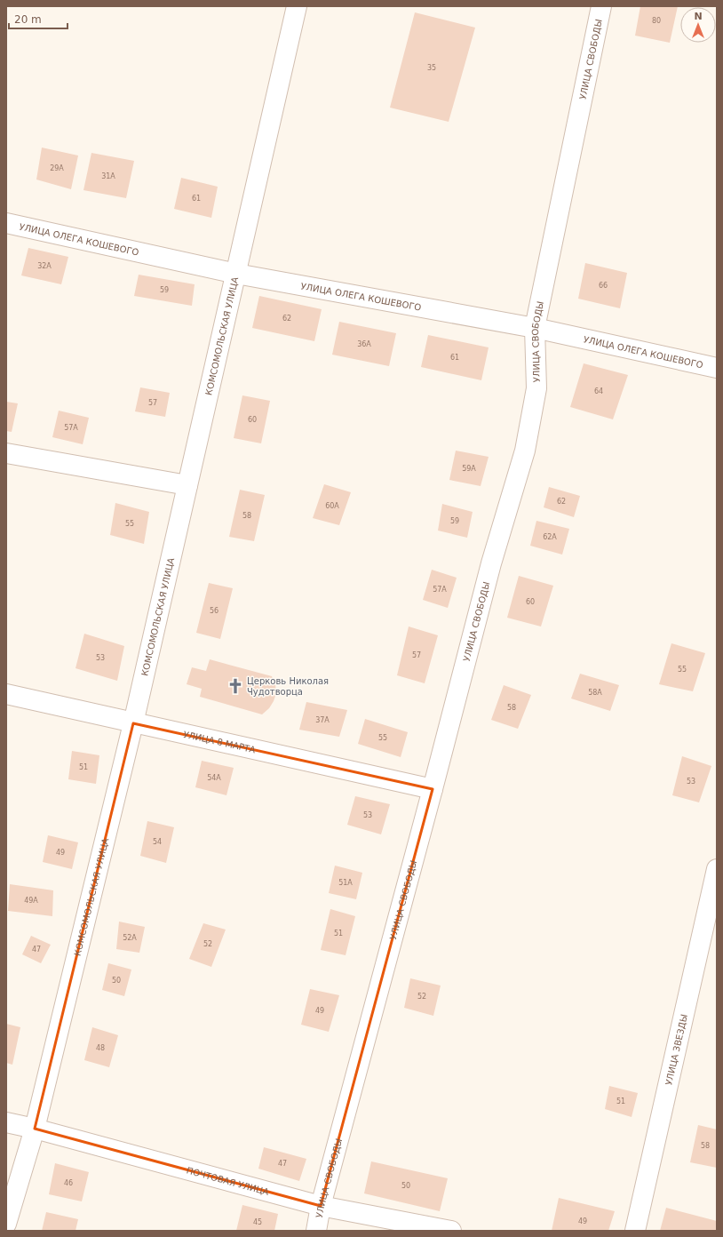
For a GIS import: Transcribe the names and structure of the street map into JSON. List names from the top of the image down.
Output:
{
  "streets": {
    "street": [
      "УЛИЦА СВОБОДЫ",
      "УЛИЦА ОЛЕГА КОШЕВОГО",
      "КОМСОМОЛЬСКАЯ УЛИЦА",
      "УЛИЦА 8 МАРТА",
      "УЛИЦА ЗВЕЗДЫ",
      "ПОЧТОВАЯ УЛИЦА"
    ]
  },
  "crossings": [
    ["УЛИЦА СВОБОДЫ", "УЛИЦА ОЛЕГА КОШЕВОГО"],
    ["УЛИЦА СВОБОДЫ", "УЛИЦА 8 МАРТА"],
    ["УЛИЦА СВОБОДЫ", "ПОЧТОВАЯ УЛИЦА"],
    ["УЛИЦА ОЛЕГА КОШЕВОГО", "КОМСОМОЛЬСКАЯ УЛИЦА"],
    ["КОМСОМОЛЬСКАЯ УЛИЦА", "УЛИЦА 8 МАРТА"],
    ["КОМСОМОЛЬСКАЯ УЛИЦА", "ПОЧТОВАЯ УЛИЦА"]
  ],
  "places": {
    "church": ["Церковь Николая Чудотворца"]
  },
  "house_numbers": [
    "80",
    "35",
    "29А",
    "31А",
    "61",
    "32А",
    "66",
    "59",
    "62",
    "36А",
    "61",
    "64",
    "57",
    "60",
    "57А",
    "59А",
    "62",
    "60А",
    "58",
    "59",
    "55",
    "62А",
    "57А",
    "60",
    "56",
    "57",
    "53",
    "55",
    "58А",
    "58",
    "37А",
    "55",
    "51",
    "54А",
    "53",
    "53",
    "54",
    "49",
    "51А",
    "49А",
    "51",
    "52А",
    "52",
    "47",
    "50",
    "52",
    "49",
    "48",
    "51",
    "58",
    "47",
    "46",
    "50",
    "49",
    "45"
  ],
  "scale_bar": "20 m",
  "north": "top"
}
